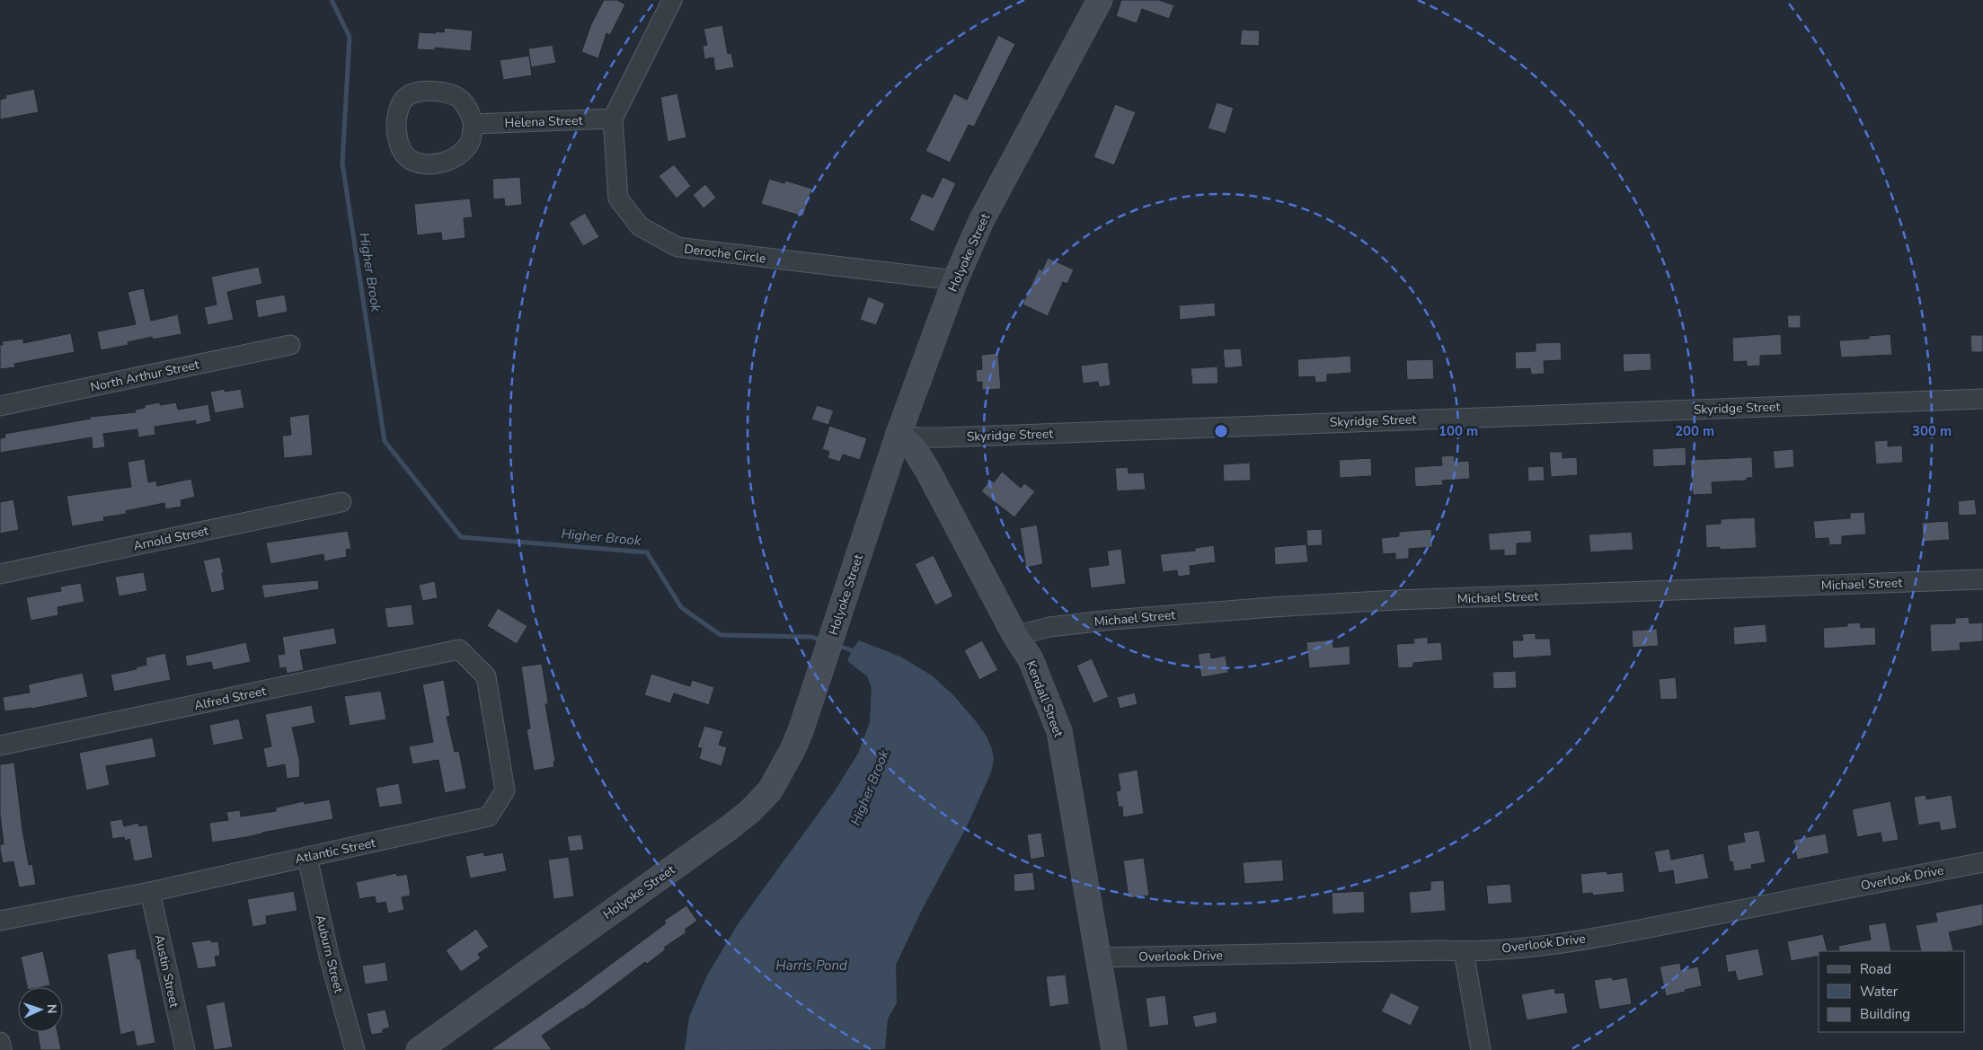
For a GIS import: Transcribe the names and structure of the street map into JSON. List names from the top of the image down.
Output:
{
  "streets": {
    "main road": ["Holyoke Street", "Kendall Street"],
    "street": [
      "Helena Street",
      "Deroche Circle",
      "North Arthur Street",
      "Skyridge Street",
      "Arnold Street",
      "Michael Street",
      "Alfred Street",
      "Atlantic Street",
      "Overlook Drive",
      "Auburn Street",
      "Austin Street"
    ]
  },
  "crossings": [
    ["Helena Street", "Deroche Circle"],
    ["Holyoke Street", "Deroche Circle"],
    ["Holyoke Street", "Skyridge Street"],
    ["Holyoke Street", "Kendall Street"],
    ["Skyridge Street", "Kendall Street"],
    ["Michael Street", "Kendall Street"],
    ["Alfred Street", "Atlantic Street"],
    ["Kendall Street", "Overlook Drive"],
    ["Atlantic Street", "Auburn Street"],
    ["Atlantic Street", "Austin Street"]
  ],
  "water": ["Higher Brook", "Harris Pond"],
  "legend": ["Road", "Water", "Building"],
  "north": "right",
  "rings": ["100 m", "200 m", "300 m"]
}
